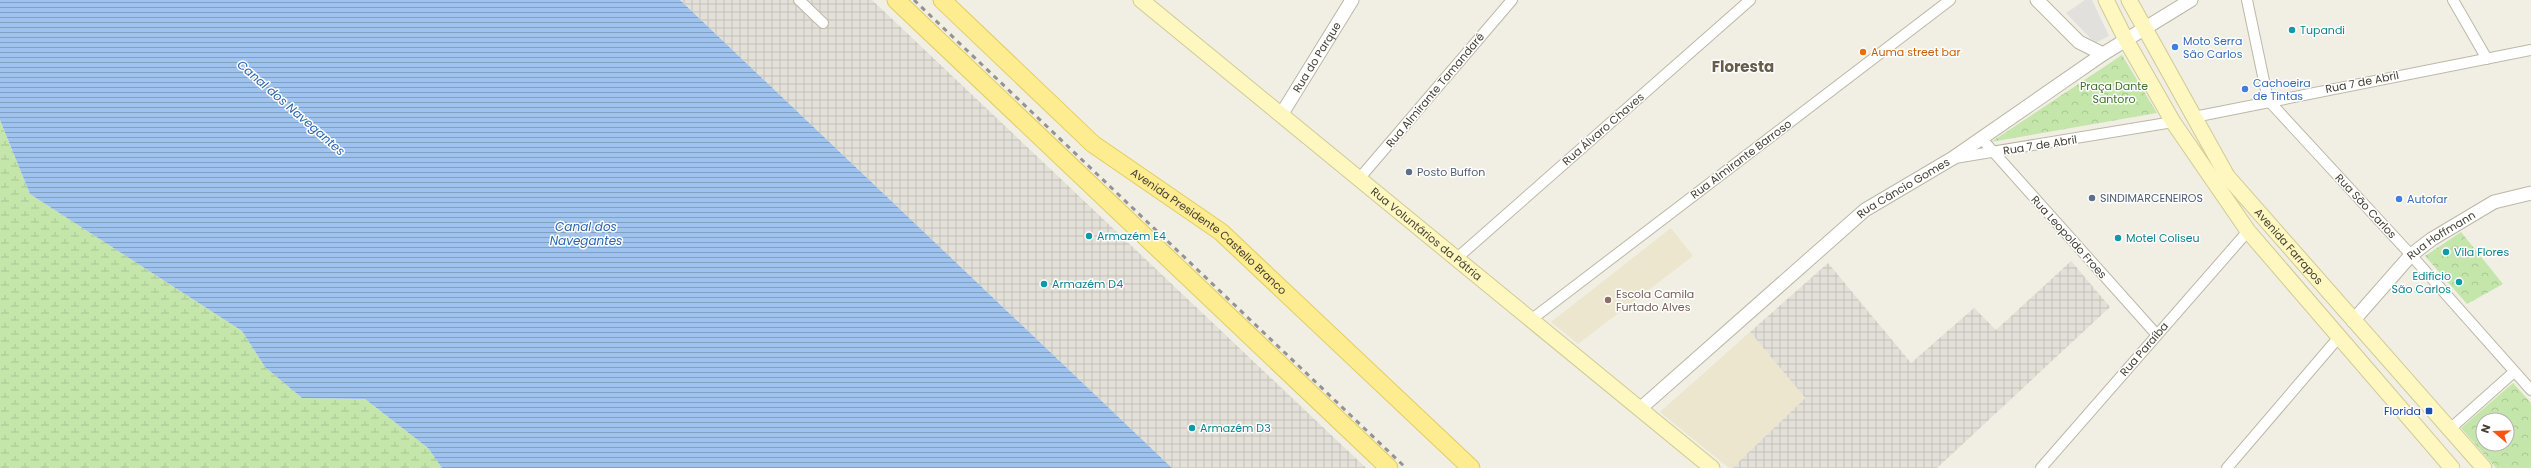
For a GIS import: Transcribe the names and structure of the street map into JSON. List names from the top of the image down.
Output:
{
  "streets": {
    "main road": ["Avenida Presidente Castello Branco", "Rua Voluntários da Pátria", "Avenida Farrapos"],
    "street": [
      "Rua do Parque",
      "Rua 7 de Abril",
      "Rua Almirante Tamandaré",
      "Rua Álvaro Chaves",
      "Rua Almirante Barroso",
      "Rua Câncio Gomes",
      "Rua São Carlos",
      "Rua Hoffmann",
      "Rua Leopoldo Froes",
      "Rua Paraíba"
    ]
  },
  "crossings": [
    ["Rua do Parque", "Rua Voluntários da Pátria"],
    ["Rua 7 de Abril", "Rua Câncio Gomes"],
    ["Rua 7 de Abril", "Rua São Carlos"],
    ["Rua 7 de Abril", "Rua Leopoldo Froes"],
    ["Rua 7 de Abril", "Avenida Farrapos"],
    ["Rua Almirante Tamandaré", "Rua Voluntários da Pátria"],
    ["Rua Álvaro Chaves", "Rua Voluntários da Pátria"],
    ["Rua Almirante Barroso", "Rua Voluntários da Pátria"],
    ["Rua Câncio Gomes", "Rua Voluntários da Pátria"],
    ["Rua Câncio Gomes", "Rua Leopoldo Froes"],
    ["Rua Câncio Gomes", "Avenida Farrapos"],
    ["Rua São Carlos", "Rua Hoffmann"],
    ["Rua Hoffmann", "Avenida Farrapos"],
    ["Rua Leopoldo Froes", "Rua Paraíba"],
    ["Avenida Farrapos", "Rua Paraíba"]
  ],
  "districts": ["Floresta"],
  "water": ["Canal dos Navegantes"],
  "parks": ["Praça Dante Santoro"],
  "places": {
    "other": [
      "Tupandi",
      "Moto Serra São Carlos",
      "Auma street bar",
      "Cachoeira de Tintas",
      "Posto Buffon",
      "SINDIMARCENEIROS",
      "Autofar",
      "Armazém E4",
      "Motel Coliseu",
      "Vila Flores",
      "Edifício São Carlos",
      "Armazém D4",
      "Escola Camila Furtado Alves",
      "Armazém D3"
    ],
    "transit": ["Florida"]
  },
  "north": "left"
}
